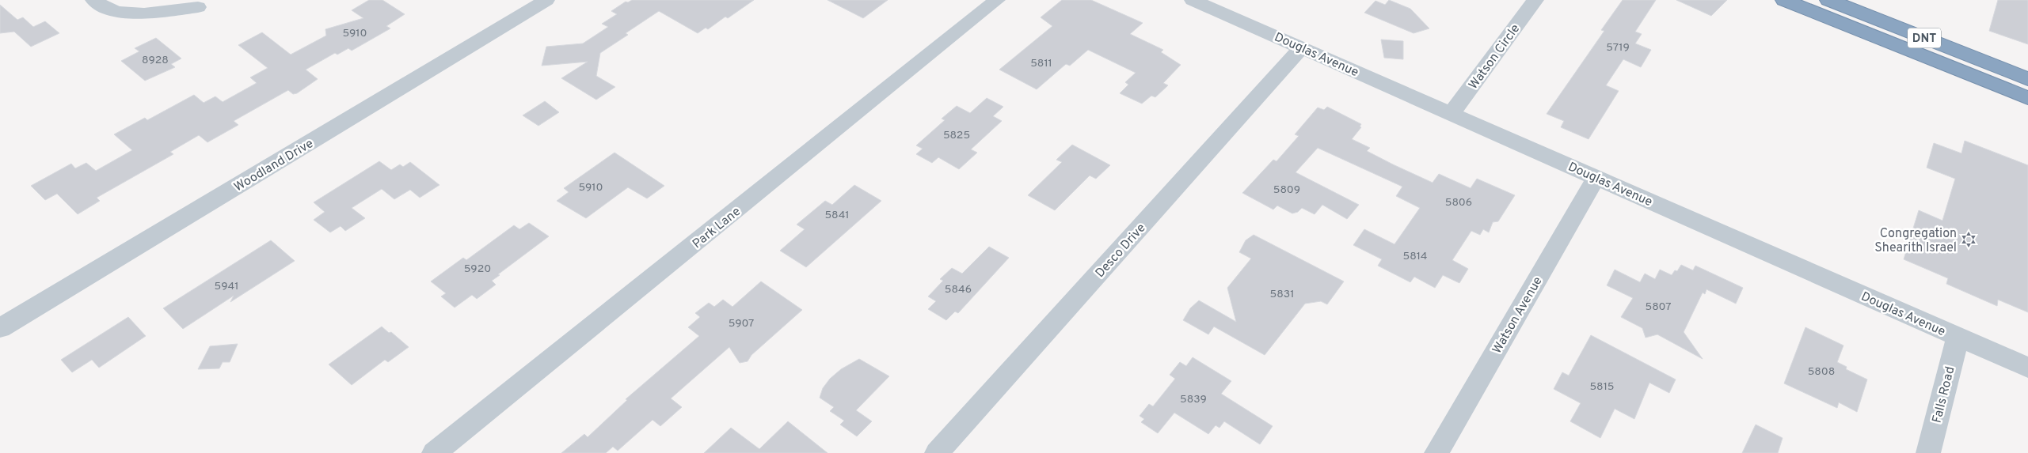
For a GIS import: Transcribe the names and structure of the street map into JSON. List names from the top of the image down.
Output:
{
  "streets": {
    "highway": ["DNT"],
    "street": [
      "Douglas Avenue",
      "Watson Circle",
      "Woodland Drive",
      "Park Lane",
      "Desco Drive",
      "Watson Avenue",
      "Falls Road"
    ]
  },
  "crossings": [
    ["Douglas Avenue", "Watson Circle"],
    ["Douglas Avenue", "Desco Drive"],
    ["Douglas Avenue", "Watson Avenue"],
    ["Douglas Avenue", "Falls Road"]
  ],
  "places": {
    "synagogue": ["Congregation Shearith Israel"]
  },
  "house_numbers": [
    "5910",
    "5719",
    "8928",
    "5811",
    "5825",
    "5910",
    "5809",
    "5806",
    "5841",
    "5814",
    "5920",
    "5941",
    "5846",
    "5831",
    "5807",
    "5907",
    "5808",
    "5815",
    "5839"
  ]
}
